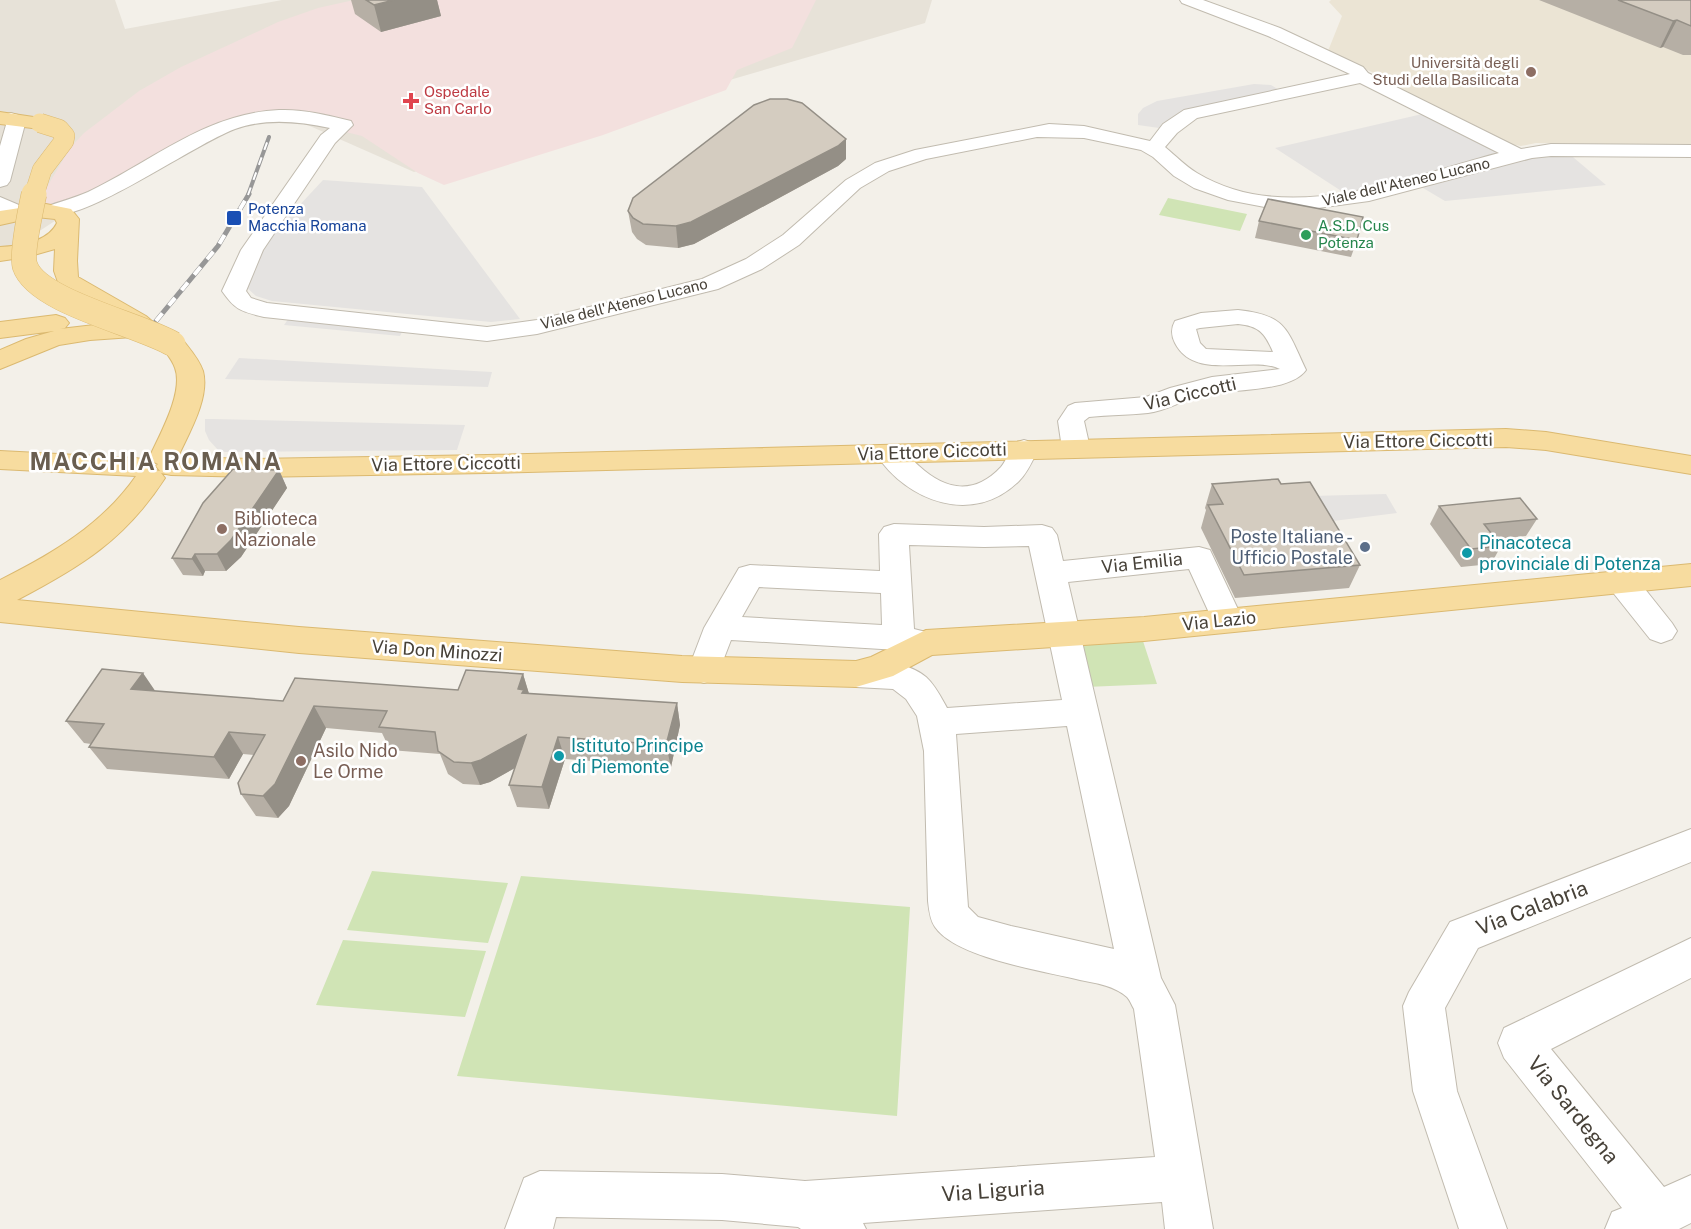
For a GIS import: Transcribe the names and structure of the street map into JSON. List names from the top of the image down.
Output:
{
  "streets": {
    "main road": ["Via Ettore Ciccotti", "Via Lazio", "Via Don Minozzi"],
    "street": [
      "Viale dell'Ateneo Lucano",
      "Via Ciccotti",
      "Via Emilia",
      "Via Calabria",
      "Via Sardegna",
      "Via Liguria"
    ]
  },
  "crossings": [
    ["Via Ciccotti", "Via Ettore Ciccotti"],
    ["Via Emilia", "Via Lazio"],
    ["Via Lazio", "Via Don Minozzi"]
  ],
  "districts": ["MACCHIA ROMANA"],
  "places": {
    "other": [
      "Università degli Studi della Basilicata",
      "A.S.D. Cus Potenza",
      "Biblioteca Nazionale",
      "Poste Italiane - Ufficio Postale",
      "Pinacoteca provinciale di Potenza",
      "Istituto Principe di Piemonte",
      "Asilo Nido Le Orme"
    ],
    "health": ["Ospedale San Carlo"],
    "transit": ["Potenza Macchia Romana"]
  }
}
